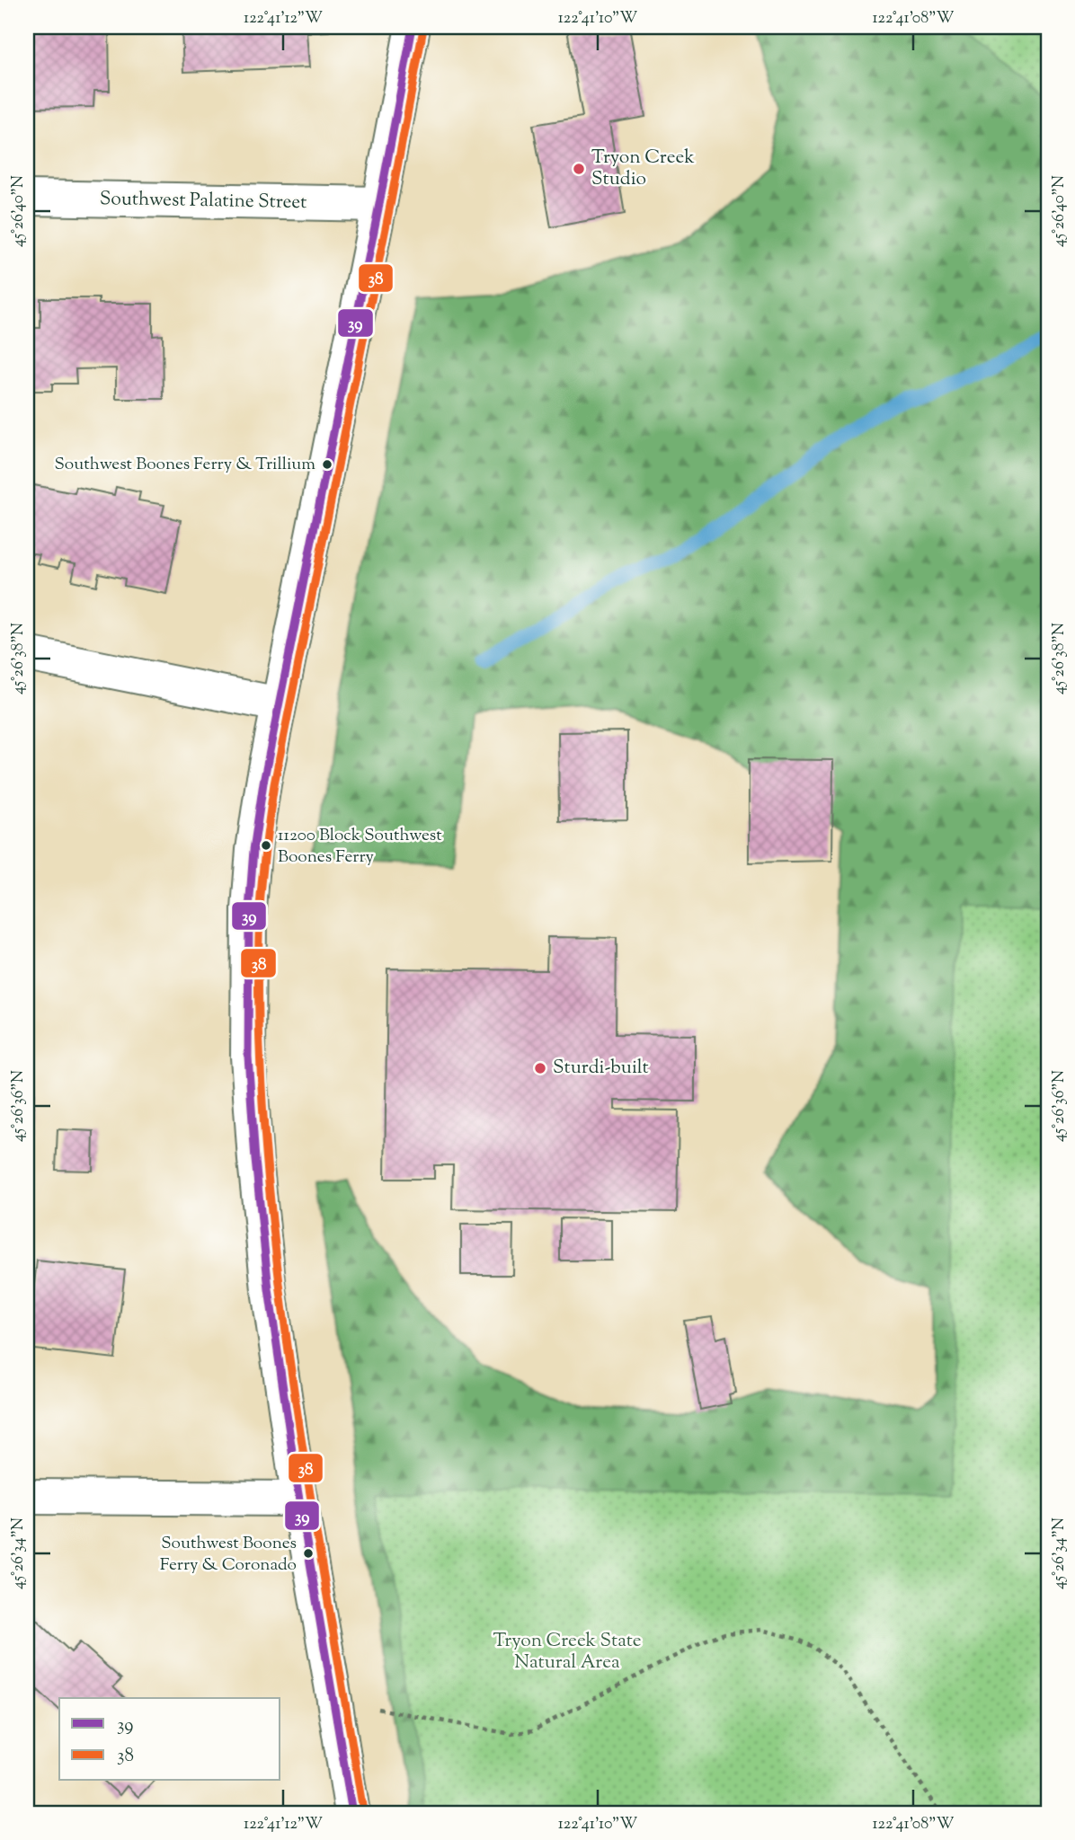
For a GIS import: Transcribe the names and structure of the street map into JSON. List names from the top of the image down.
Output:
{
  "streets": {
    "main road": ["Southwest Palatine Street"]
  },
  "parks": ["Tryon Creek State Natural Area"],
  "places": [
    "Tryon Creek Studio",
    "Southwest Boones Ferry & Trillium",
    "11200 Block Southwest Boones Ferry",
    "Sturdi-built",
    "Southwest Boones Ferry & Coronado"
  ],
  "lines": ["transit line 39", "transit line 38"],
  "legend": ["39", "38"],
  "coordinates": [
    "122°41'12\"W",
    "122°41'10\"W",
    "122°41'08\"W",
    "45°26'40\"N",
    "45°26'38\"N",
    "45°26'36\"N",
    "45°26'34\"N"
  ]
}
